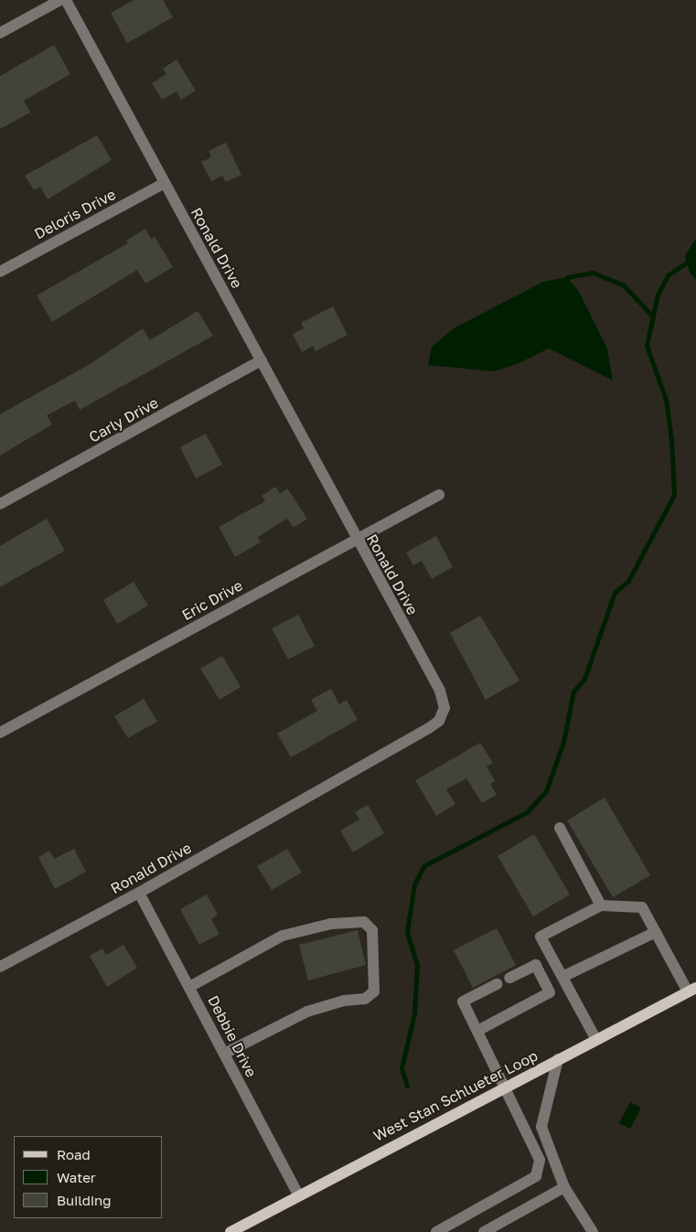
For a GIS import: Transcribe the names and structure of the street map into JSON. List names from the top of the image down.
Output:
{
  "streets": {
    "main road": ["West Stan Schlueter Loop"],
    "street": [
      "Deloris Drive",
      "Ronald Drive",
      "Carly Drive",
      "Eric Drive",
      "Debbie Drive"
    ]
  },
  "crossings": [
    ["Deloris Drive", "Ronald Drive"],
    ["Ronald Drive", "Carly Drive"],
    ["Ronald Drive", "Eric Drive"],
    ["Ronald Drive", "Debbie Drive"],
    ["Debbie Drive", "West Stan Schlueter Loop"]
  ],
  "legend": ["Road", "Water", "Building"]
}
